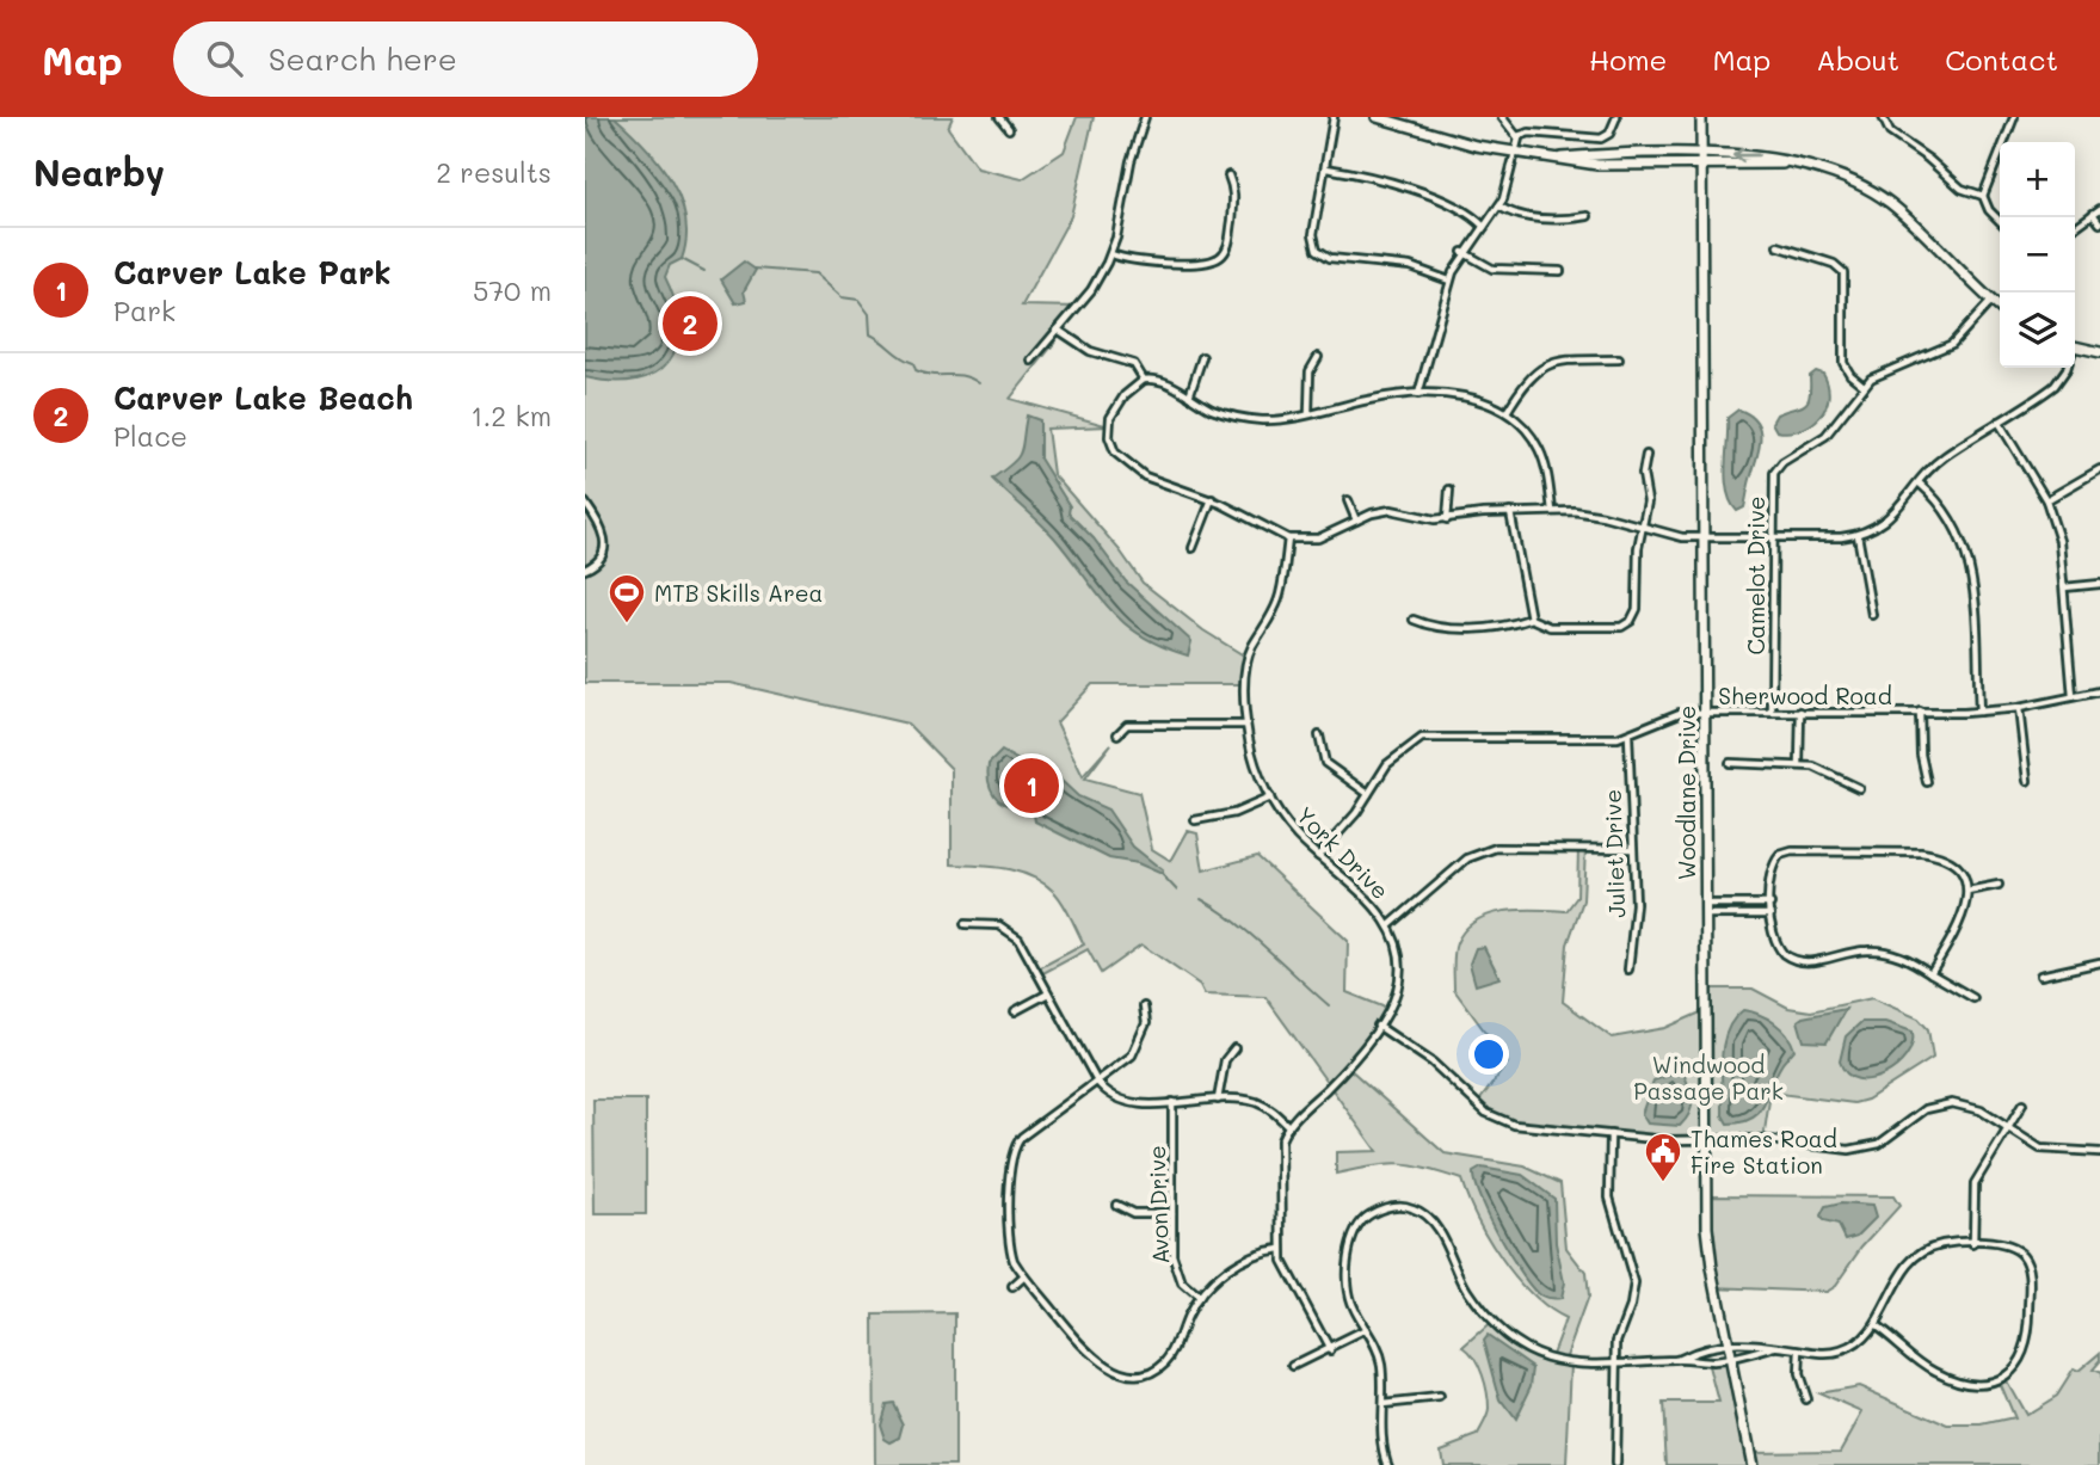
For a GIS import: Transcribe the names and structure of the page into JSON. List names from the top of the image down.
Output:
{
  "streets": {
    "street": [
      "Camelot Drive",
      "Sherwood Road",
      "Woodlane Drive",
      "York Drive",
      "Juliet Drive",
      "Avon Drive"
    ]
  },
  "crossings": [
    ["Camelot Drive", "Sherwood Road"],
    ["Sherwood Road", "Woodlane Drive"],
    ["Sherwood Road", "York Drive"],
    ["Sherwood Road", "Juliet Drive"]
  ],
  "parks": ["Windwood Passage Park"],
  "places": {
    "sports": ["MTB Skills Area"],
    "public building": ["Thames Road Fire Station"]
  },
  "page": {
    "header": "Map",
    "search": "Search here",
    "nav": [
      "Home",
      "Map",
      "About",
      "Contact"
    ],
    "heading": ["Nearby", "2 results"],
    "map_buttons": ["+", "−"],
    "list": [
      {
        "mark": "1",
        "name": "Carver Lake Park",
        "note": "Park",
        "value": "570 m"
      },
      {
        "mark": "2",
        "name": "Carver Lake Beach",
        "note": "Place",
        "value": "1.2 km"
      }
    ],
    "pins": ["2", "1"]
  }
}
